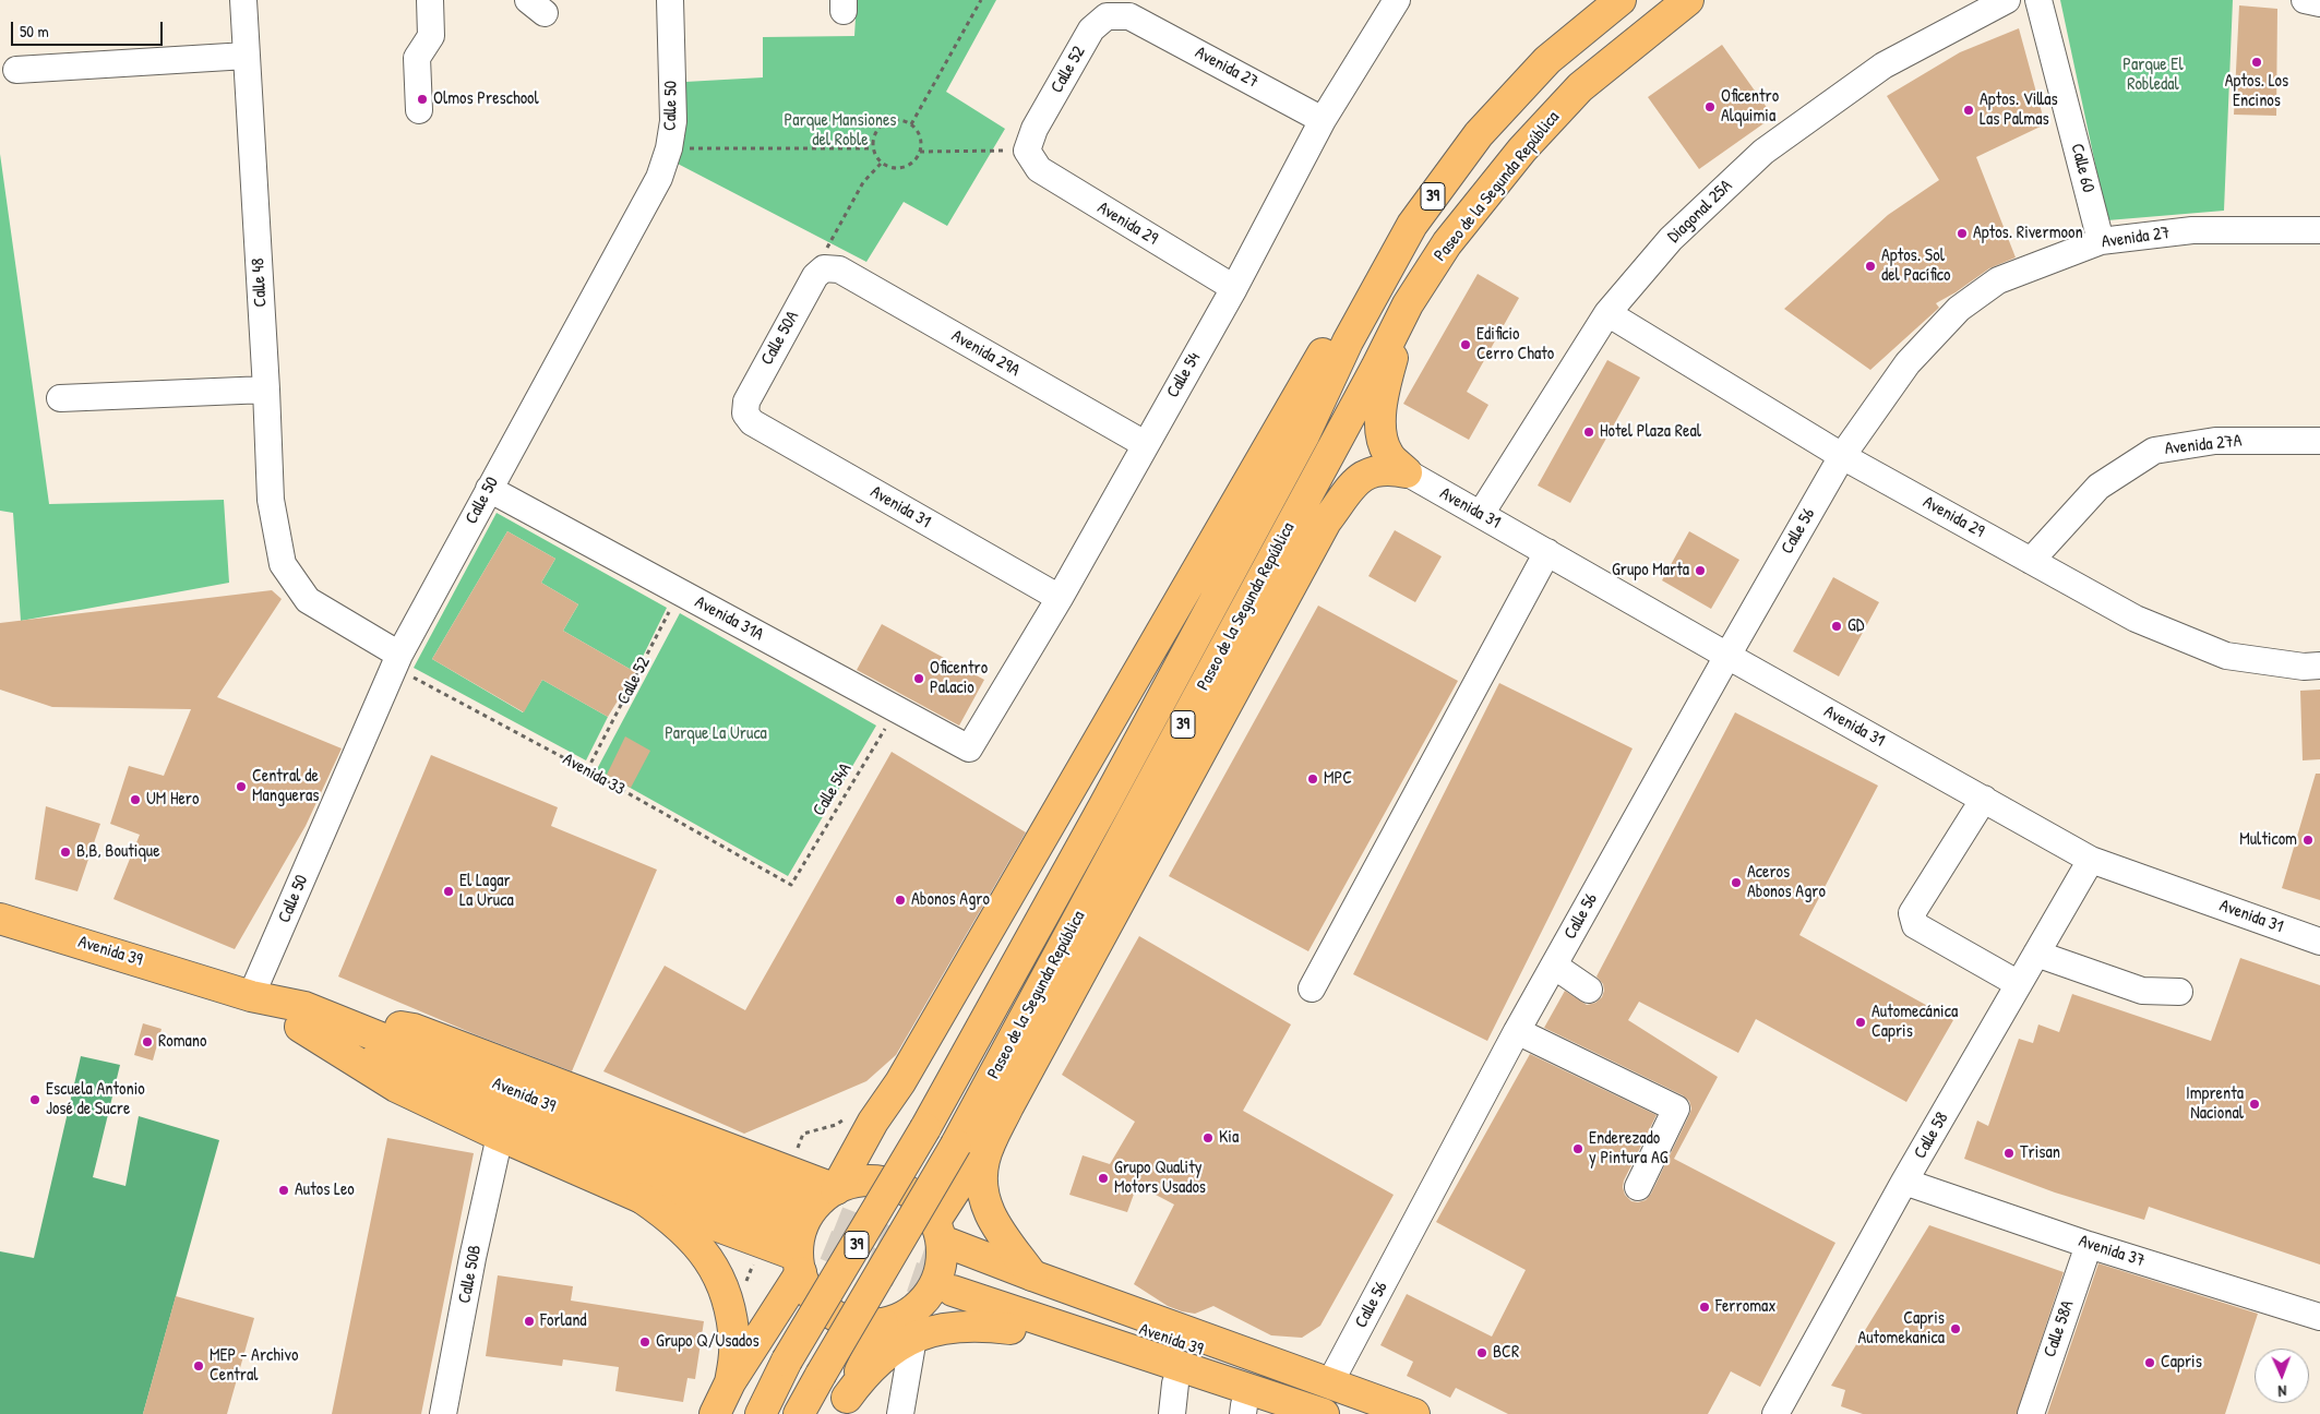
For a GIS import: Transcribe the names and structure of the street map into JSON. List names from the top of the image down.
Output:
{
  "streets": {
    "main road": ["Paseo de la Segunda República", "39", "Avenida 39"],
    "street": [
      "Avenida 27",
      "Calle 52",
      "Calle 50",
      "Calle 60",
      "Diagonal 25A",
      "Avenida 29",
      "Calle 48",
      "Calle 50A",
      "Avenida 29A",
      "Calle 54",
      "Avenida 27A",
      "Avenida 31",
      "Calle 56",
      "Avenida 31A",
      "Calle 58",
      "Avenida 37",
      "Calle 50B",
      "Calle 58A"
    ],
    "path": ["Avenida 33", "Calle 54A"]
  },
  "crossings": [
    ["Avenida 27", "Calle 52"],
    ["Avenida 27", "Calle 60"],
    ["Avenida 27", "Avenida 29"],
    ["Avenida 27", "Calle 54"],
    ["Avenida 27", "Calle 56"],
    ["Calle 52", "Avenida 29"],
    ["Calle 52", "Avenida 31A"],
    ["Calle 52", "Avenida 33"],
    ["Calle 50", "Calle 48"],
    ["Calle 50", "Avenida 31A"],
    ["Calle 50", "Avenida 33"],
    ["Calle 50", "Avenida 39"],
    ["Diagonal 25A", "Avenida 29"],
    ["Diagonal 25A", "Avenida 31"],
    ["Avenida 29", "Calle 54"],
    ["Avenida 29", "Avenida 27A"],
    ["Avenida 29", "Calle 56"],
    ["Calle 48", "Avenida 33"],
    ["Calle 50A", "Avenida 29A"],
    ["Calle 50A", "Avenida 31"],
    ["Avenida 29A", "Calle 54"],
    ["Calle 54", "Avenida 31"],
    ["Calle 54", "Avenida 31A"],
    ["Avenida 31", "Calle 56"],
    ["Avenida 31", "Calle 58"],
    ["Avenida 31A", "Calle 54A"],
    ["Avenida 33", "Calle 54A"],
    ["Calle 58", "Avenida 37"],
    ["Avenida 37", "Calle 58A"]
  ],
  "parks": ["Parque El Robledal", "Parque Mansiones del Roble", "Parque La Uruca"],
  "places": [
    "Aptos. Los Encinos",
    "Olmos Preschool",
    "Oficentro Alquimia",
    "Aptos. Villas Las Palmas",
    "Aptos. Rivermoon",
    "Aptos. Sol del Pacífico",
    "Edificio Cerro Chato",
    "Hotel Plaza Real",
    "Grupo Marta",
    "GD",
    "Oficentro Palacio",
    "MPC",
    "Central de Mangueras",
    "UM Hero",
    "Multicom",
    "B,B, Boutique",
    "Aceros Abonos Agro",
    "El Lagar La Uruca",
    "Abonos Agro",
    "Automecánica Capris",
    "Romano",
    "Escuela Antonio José de Sucre",
    "Imprenta Nacional",
    "Kia",
    "Enderezado y Pintura AG",
    "Trisan",
    "Grupo Quality Motors Usados",
    "Autos Leo",
    "Ferromax",
    "Forland",
    "Capris Automekanica",
    "Grupo Q/Usados",
    "BCR",
    "Capris",
    "MEP - Archivo Central"
  ],
  "scale_bar": "50 m",
  "north": "bottom"
}
